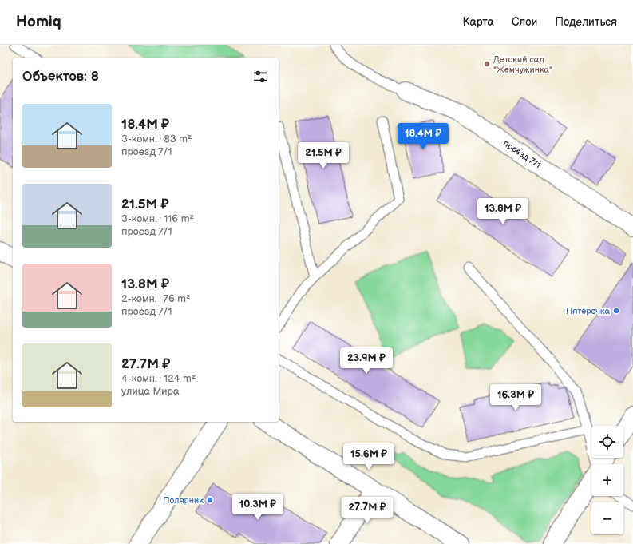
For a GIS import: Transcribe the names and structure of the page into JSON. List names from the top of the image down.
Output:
{
  "streets": {
    "street": ["проезд 7/1"]
  },
  "places": ["Детский сад \"Жемчужинка\"", "Пятёрочка", "Полярник"],
  "page": {
    "header": "Homiq",
    "nav": ["Карта", "Слои", "Поделиться"],
    "heading": "Объектов: 8",
    "list": [
      {
        "name": "18.4M ₽",
        "note": "3-комн. · 83 m² · проезд 7/1"
      },
      {
        "name": "21.5M ₽",
        "note": "3-комн. · 116 m² · проезд 7/1"
      },
      {
        "name": "13.8M ₽",
        "note": "2-комн. · 76 m² · проезд 7/1"
      },
      {
        "name": "27.7M ₽",
        "note": "4-комн. · 124 m² · улица Мира"
      }
    ],
    "price": [
      "18.4M ₽",
      "21.5M ₽",
      "13.8M ₽",
      "23.9M ₽",
      "16.3M ₽",
      "15.6M ₽",
      "10.3M ₽",
      "27.7M ₽"
    ],
    "map_buttons": ["+", "−"]
  }
}
